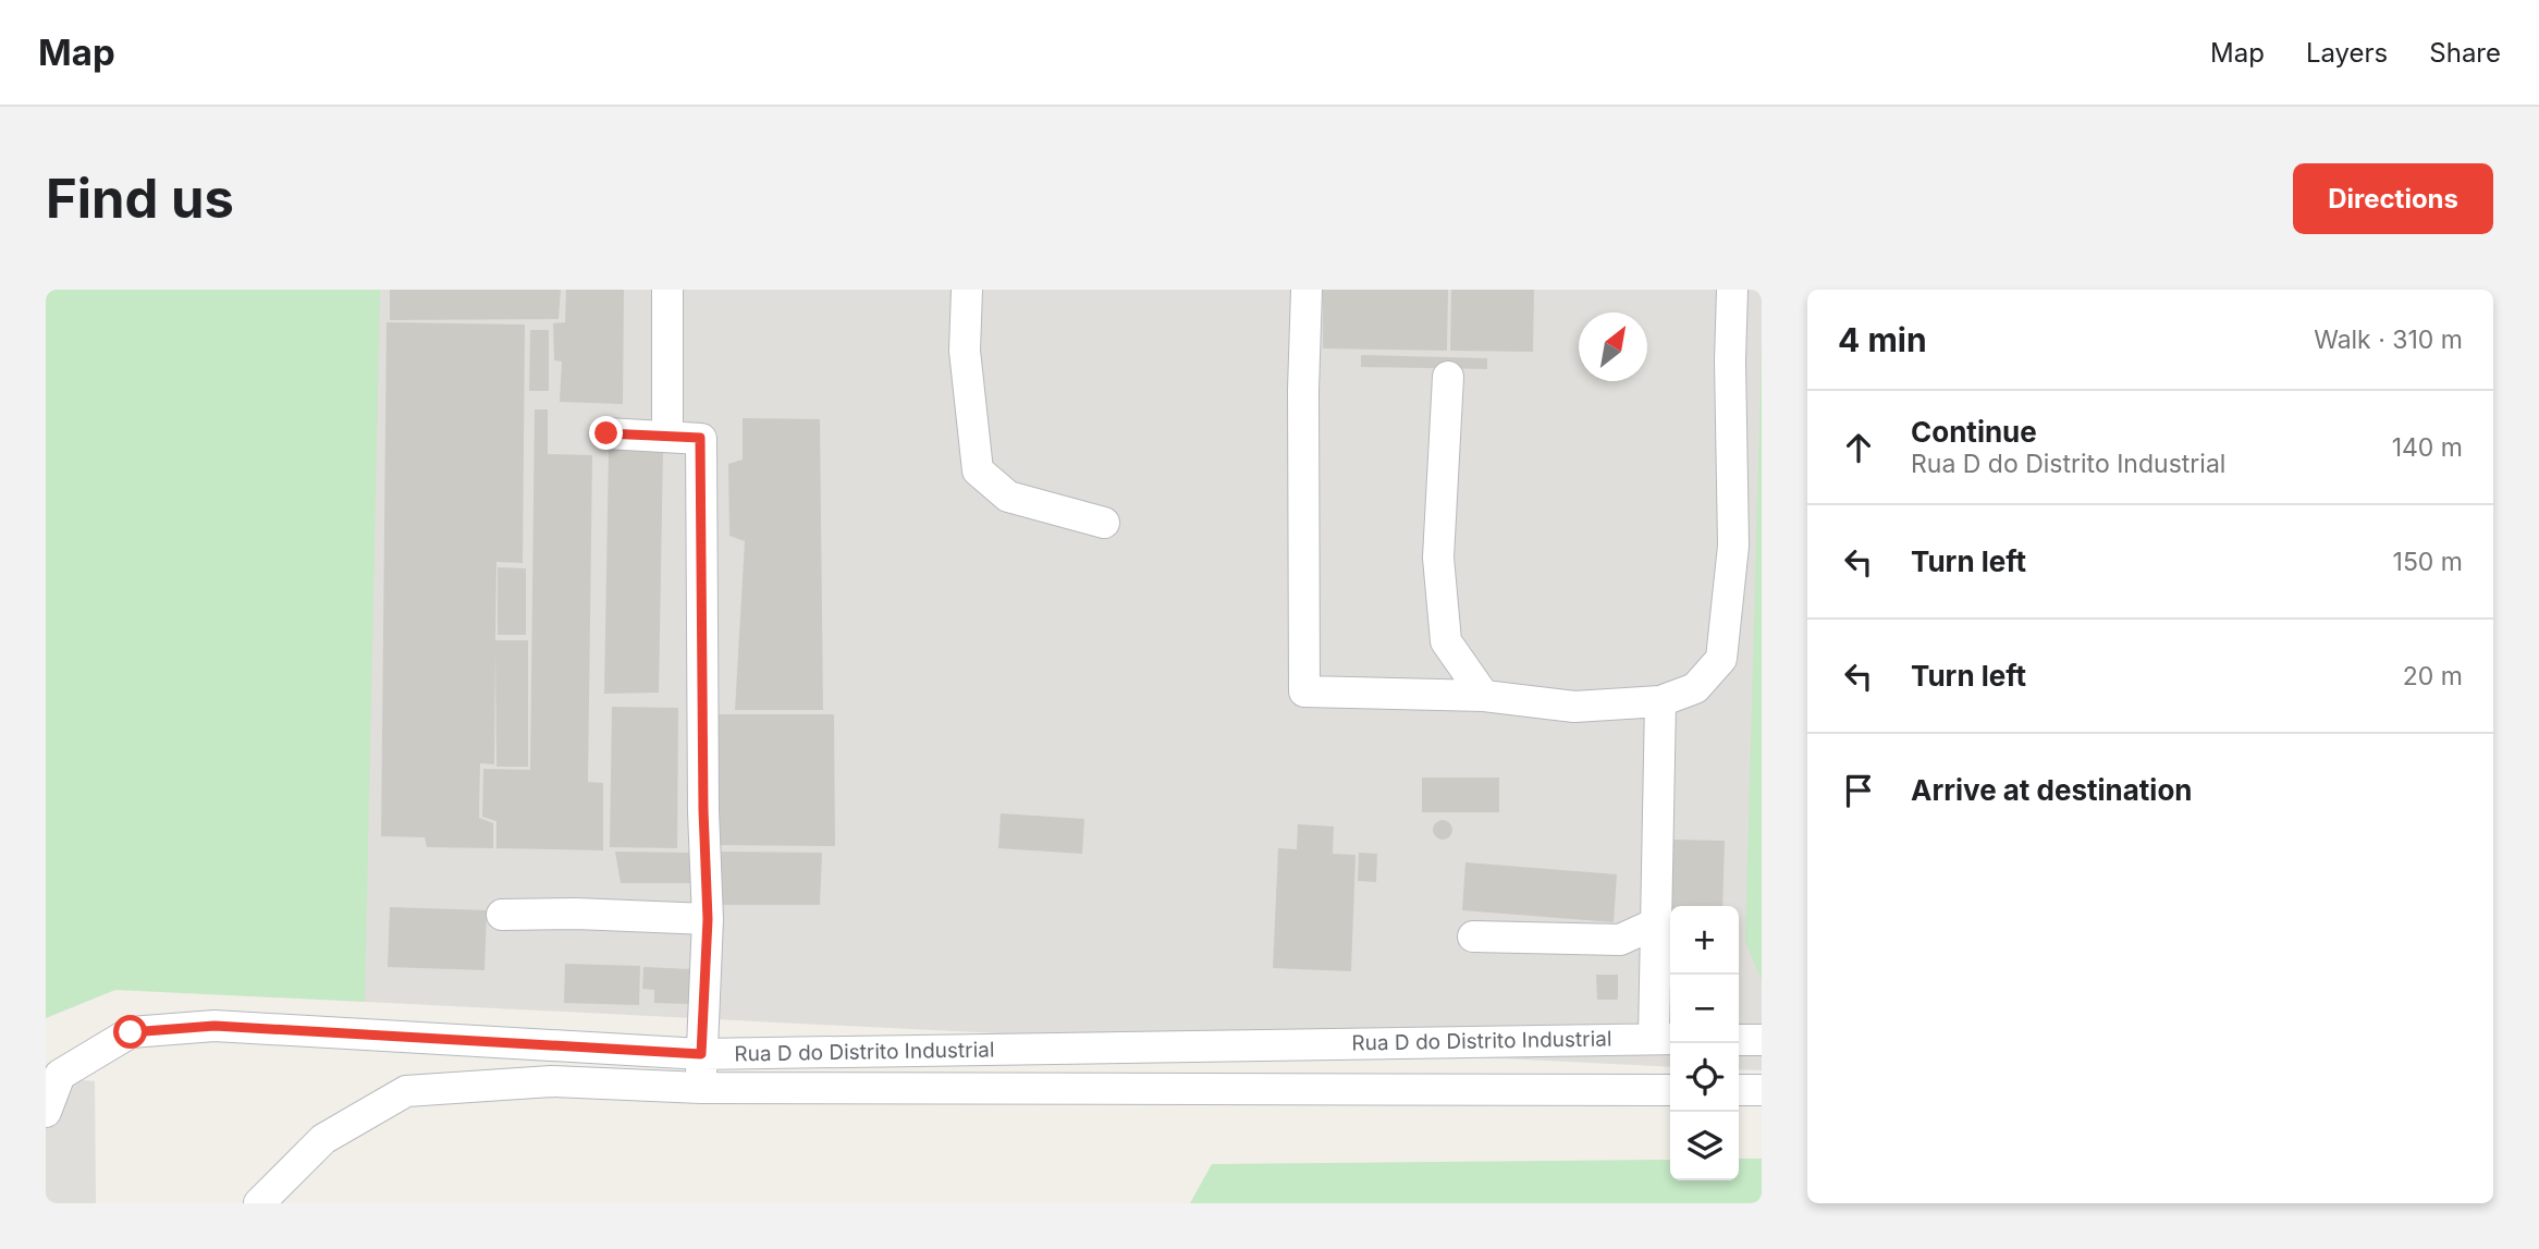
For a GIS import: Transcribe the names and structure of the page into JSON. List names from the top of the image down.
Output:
{
  "streets": {
    "street": ["Rua D do Distrito Industrial"]
  },
  "north": "top right",
  "page": {
    "header": "Map",
    "nav": ["Map", "Layers", "Share"],
    "buttons": "Directions",
    "title": "Find us",
    "heading": ["4 min", "Walk · 310 m"],
    "list": [
      ["Continue", "Rua D do Distrito Industrial", "140 m"],
      ["Turn left", "150 m"],
      ["Turn left", "20 m"],
      "Arrive at destination"
    ],
    "map_buttons": ["+", "−"]
  }
}
